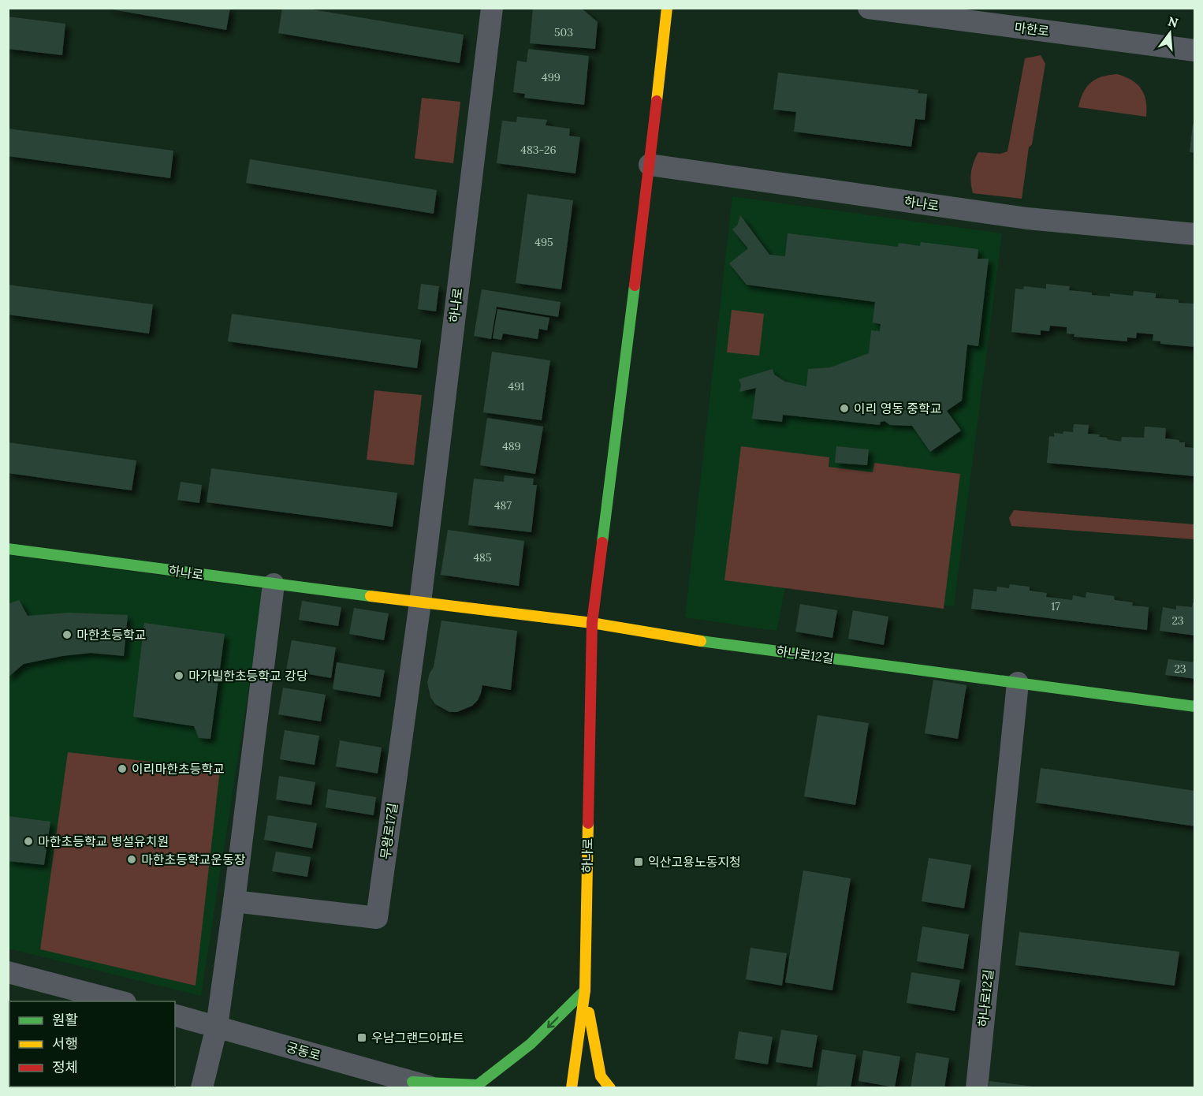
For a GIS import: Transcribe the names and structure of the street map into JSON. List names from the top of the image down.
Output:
{
  "streets": {
    "street": [
      "마한로",
      "하나로",
      "하나로12길",
      "무왕로17길",
      "궁동로"
    ]
  },
  "crossings": [
    ["하나로", "하나로12길"],
    ["하나로", "무왕로17길"]
  ],
  "places": {
    "other": [
      "이리 영동 중학교",
      "마한초등학교",
      "마가빌한초등학교 강당",
      "이리마한초등학교",
      "마한초등학교 병설유치원",
      "마한초등학교운동장"
    ],
    "transit": ["익산고용노동지청", "우남그랜드아파트"]
  },
  "house_numbers": [
    "503",
    "499",
    "483-26",
    "495",
    "491",
    "489",
    "487",
    "485",
    "17",
    "23",
    "23"
  ],
  "legend": ["원활", "서행", "정체"],
  "north": "top"
}
